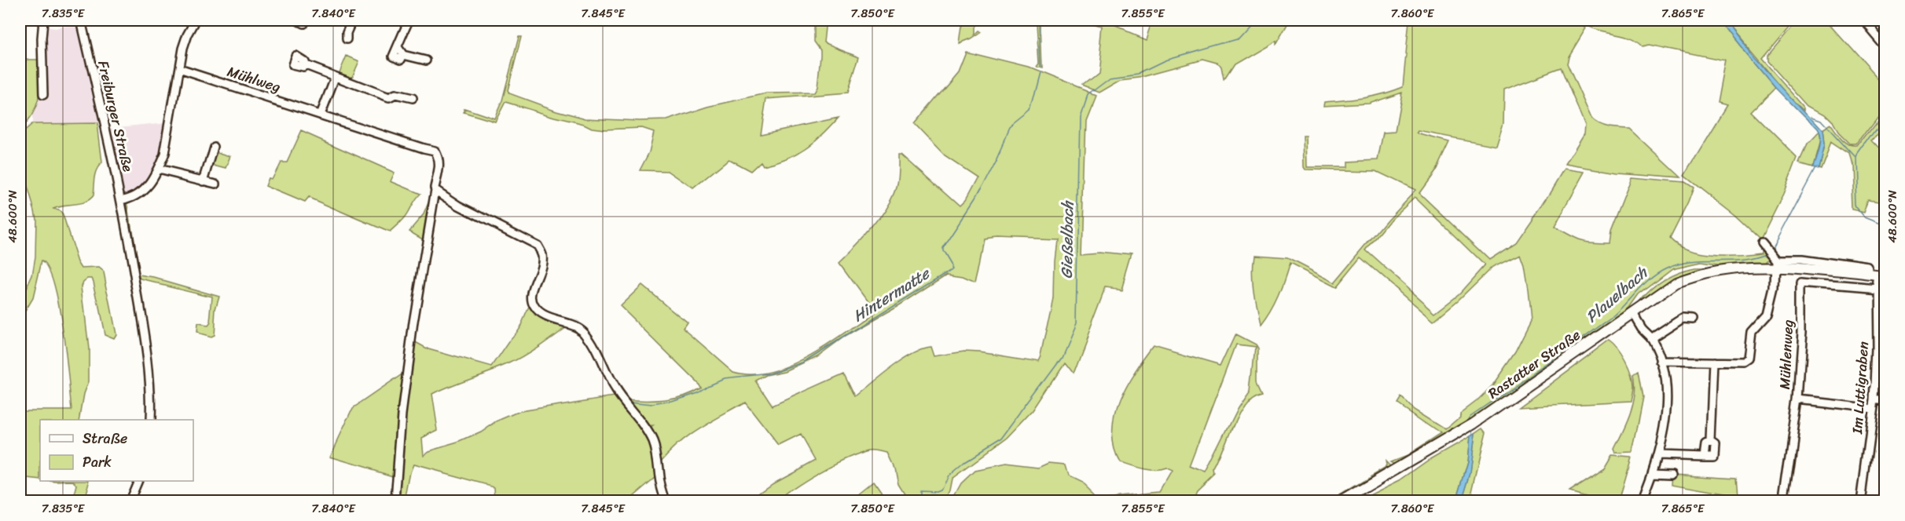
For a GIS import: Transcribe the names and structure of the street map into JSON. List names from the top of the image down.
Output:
{
  "streets": {
    "main road": ["Rastatter Straße"],
    "street": [
      "Mühlweg",
      "Freiburger Straße",
      "Mühlenweg",
      "Im Luttigraben"
    ]
  },
  "crossings": [
    ["Mühlenweg", "Im Luttigraben"],
    ["Rastatter Straße", "Im Luttigraben"]
  ],
  "water": ["Gießelbach", "Hintermatte", "Plauelbach"],
  "legend": ["Straße", "Park"],
  "coordinates": [
    "7.835°E",
    "7.840°E",
    "7.845°E",
    "7.850°E",
    "7.855°E",
    "7.860°E",
    "7.865°E",
    "48.600°N"
  ]
}
